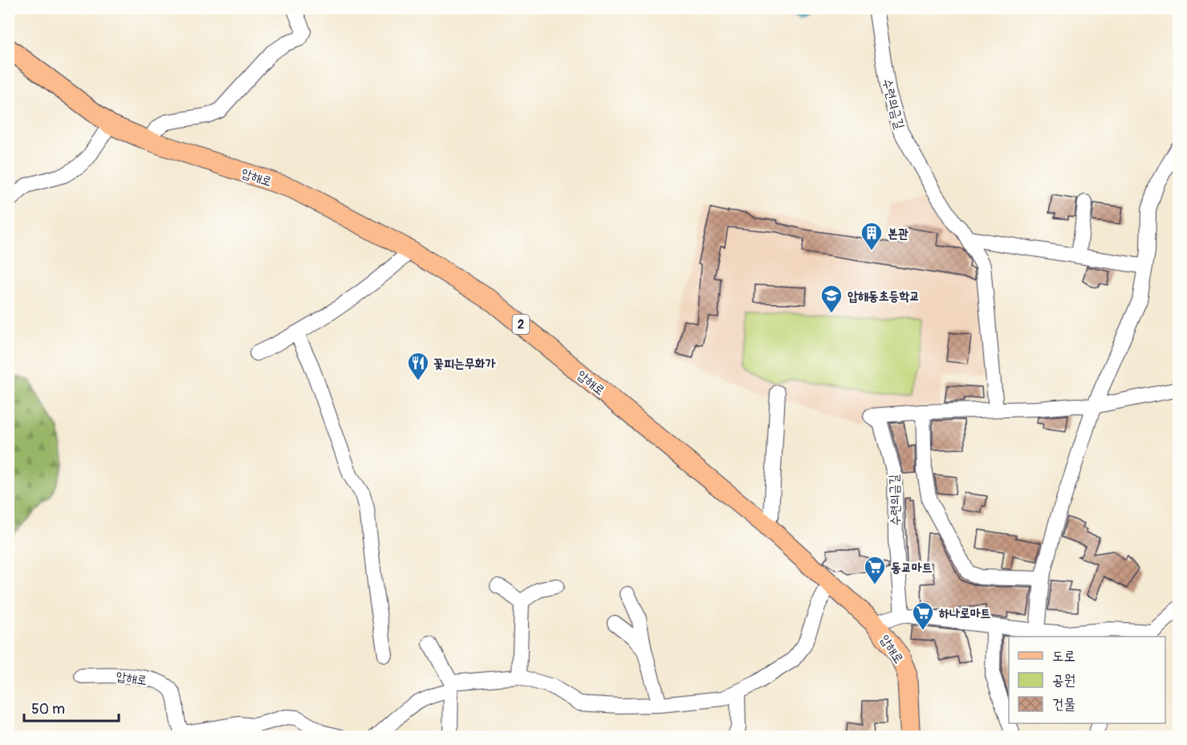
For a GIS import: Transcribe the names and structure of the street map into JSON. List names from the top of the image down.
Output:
{
  "streets": {
    "main road": ["압해로", "2"],
    "street": ["수련의금길"]
  },
  "places": {
    "building": ["본관"],
    "school or university": ["압해동초등학교"],
    "restaurant": ["꽃피는무화가"],
    "supermarket": ["동교마트", "하나로마트"]
  },
  "legend": ["도로", "공원", "건물"],
  "scale_bar": "50 m"
}
